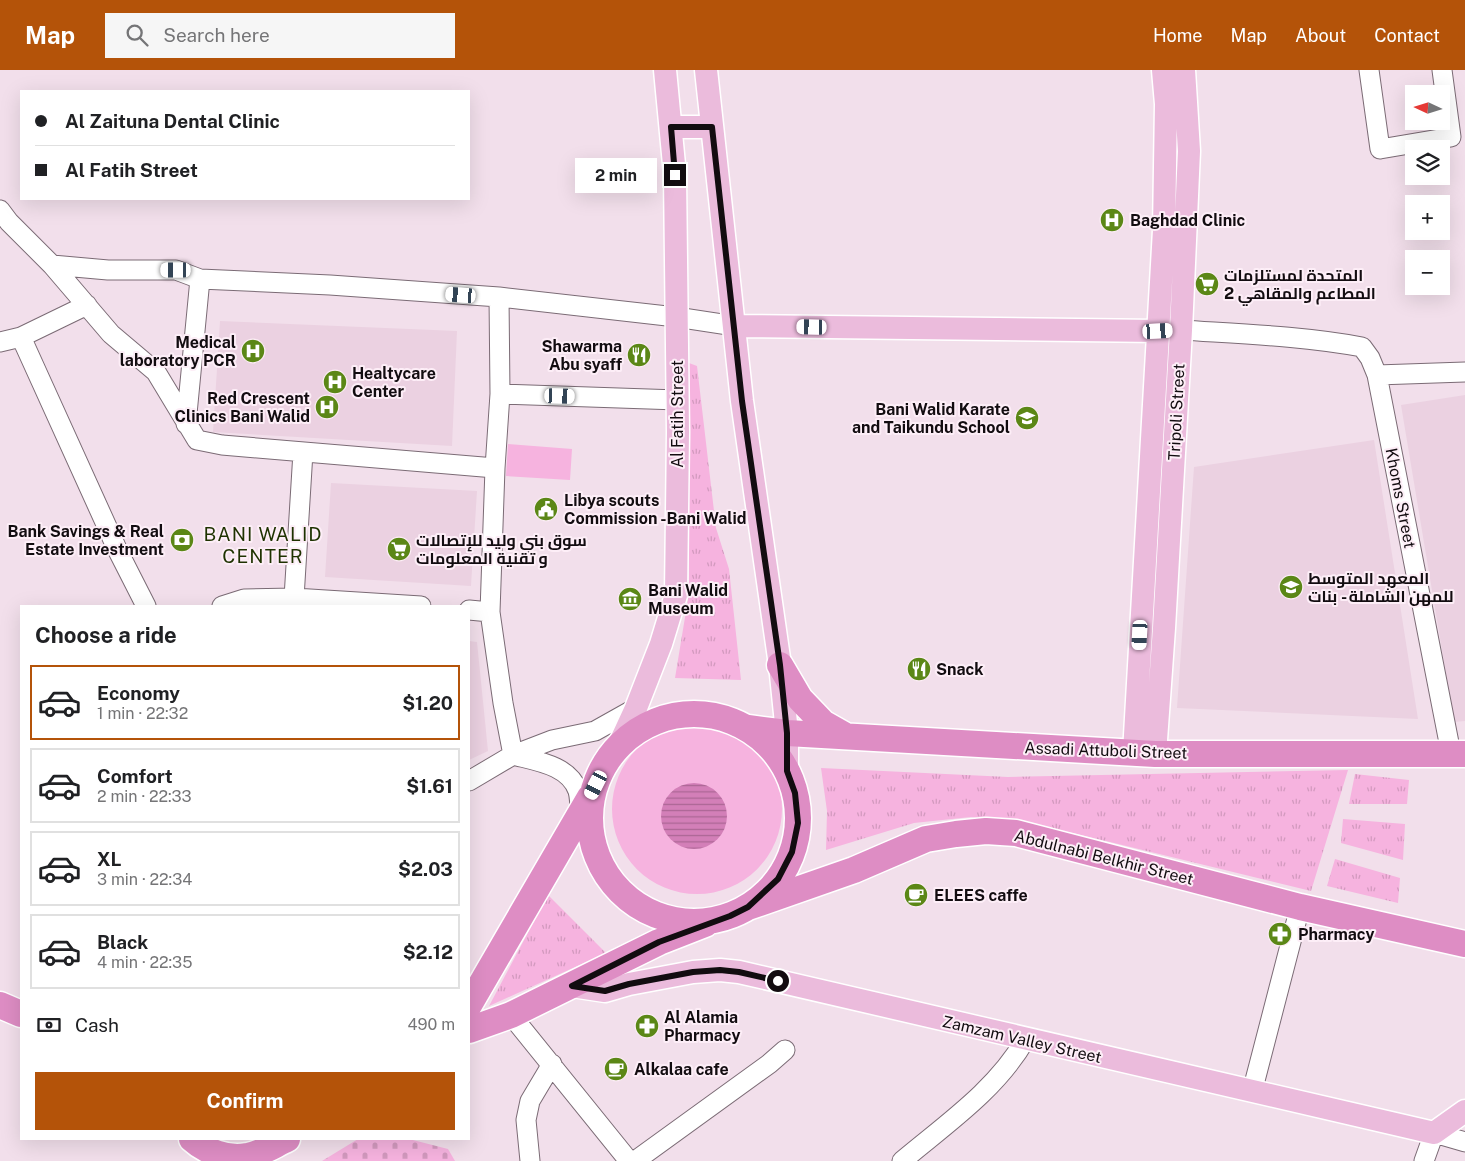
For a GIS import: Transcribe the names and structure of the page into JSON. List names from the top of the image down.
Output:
{
  "streets": {
    "highway": ["Assadi Attuboli Street", "Abdulnabi Belkhir Street"],
    "main road": ["Tripoli Street", "Al Fatih Street", "Zamzam Valley Street"],
    "street": ["Khoms Street"]
  },
  "crossings": [
    ["Tripoli Street", "Khoms Street"],
    ["Tripoli Street", "Assadi Attuboli Street"],
    ["Khoms Street", "Assadi Attuboli Street"]
  ],
  "districts": ["BANI WALID CENTER"],
  "places": {
    "hospital": [
      "Baghdad Clinic",
      "Medical laboratory PCR",
      "Healtycare Center",
      "Red Crescent Clinics Bani Walid"
    ],
    "supermarket": ["المتحدة لمستلزمات المطاعم والمقاهي 2", "سوق بني وليد للإتصالات و تقنية المعلومات"],
    "restaurant": ["Shawarma Abu syaff", "Snack"],
    "school or university": ["Bani Walid Karate and Taikundu School", "المعهد المتوسط للمهن الشاملة - بنات"],
    "public building": ["Libya scouts Commission -Bani Walid"],
    "bank": ["Bank Savings & Real Estate Investment"],
    "museum": ["Bani Walid Museum"],
    "cafe": ["ELEES caffe", "Alkalaa cafe"],
    "pharmacy": ["Pharmacy", "Al Alamia Pharmacy"]
  },
  "north": "left",
  "page": {
    "header": "Map",
    "search": "Search here",
    "nav": [
      "Home",
      "Map",
      "About",
      "Contact"
    ],
    "map_buttons": ["+", "−"],
    "banner": ["Al Zaituna Dental Clinic", "Al Fatih Street"],
    "bubble": "2 min",
    "heading": "Choose a ride",
    "list": [
      {
        "name": "Economy",
        "note": "1 min · 22:32",
        "value": "$1.20"
      },
      {
        "name": "Comfort",
        "note": "2 min · 22:33",
        "value": "$1.61"
      },
      {
        "name": "XL",
        "note": "3 min · 22:34",
        "value": "$2.03"
      },
      {
        "name": "Black",
        "note": "4 min · 22:35",
        "value": "$2.12"
      }
    ],
    "pay": ["Cash", "490 m"],
    "buttons": "Confirm"
  }
}
